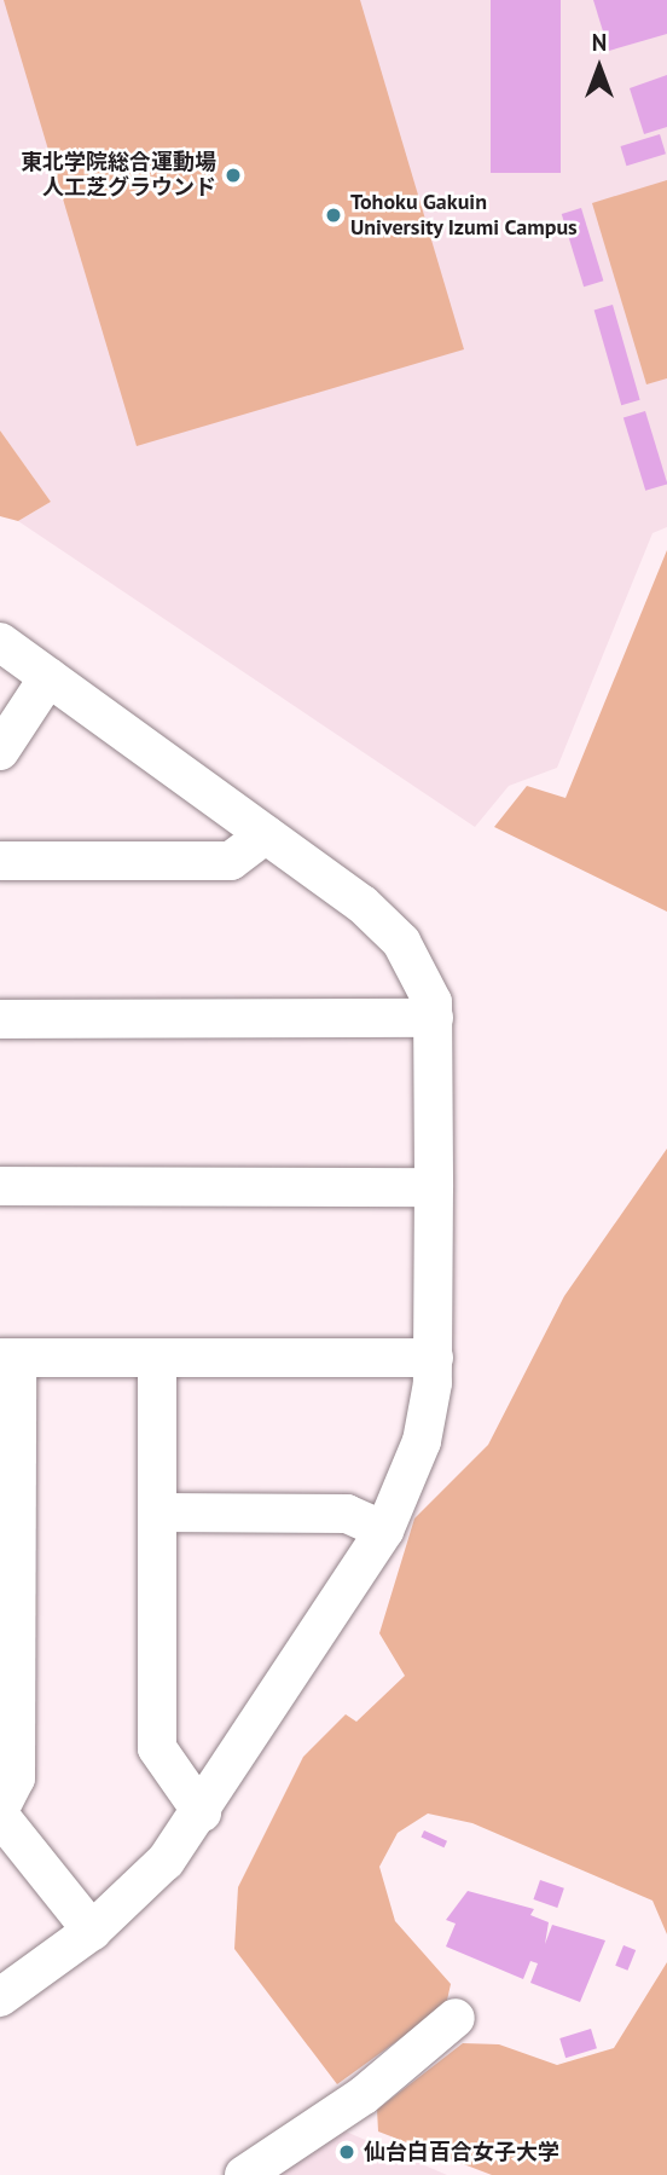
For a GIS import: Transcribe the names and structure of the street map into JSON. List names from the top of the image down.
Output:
{
  "places": ["東北学院総合運動場 人工芝グラウンド", "Tohoku Gakuin University Izumi Campus", "仙台白百合女子大学"],
  "north": "top"
}
